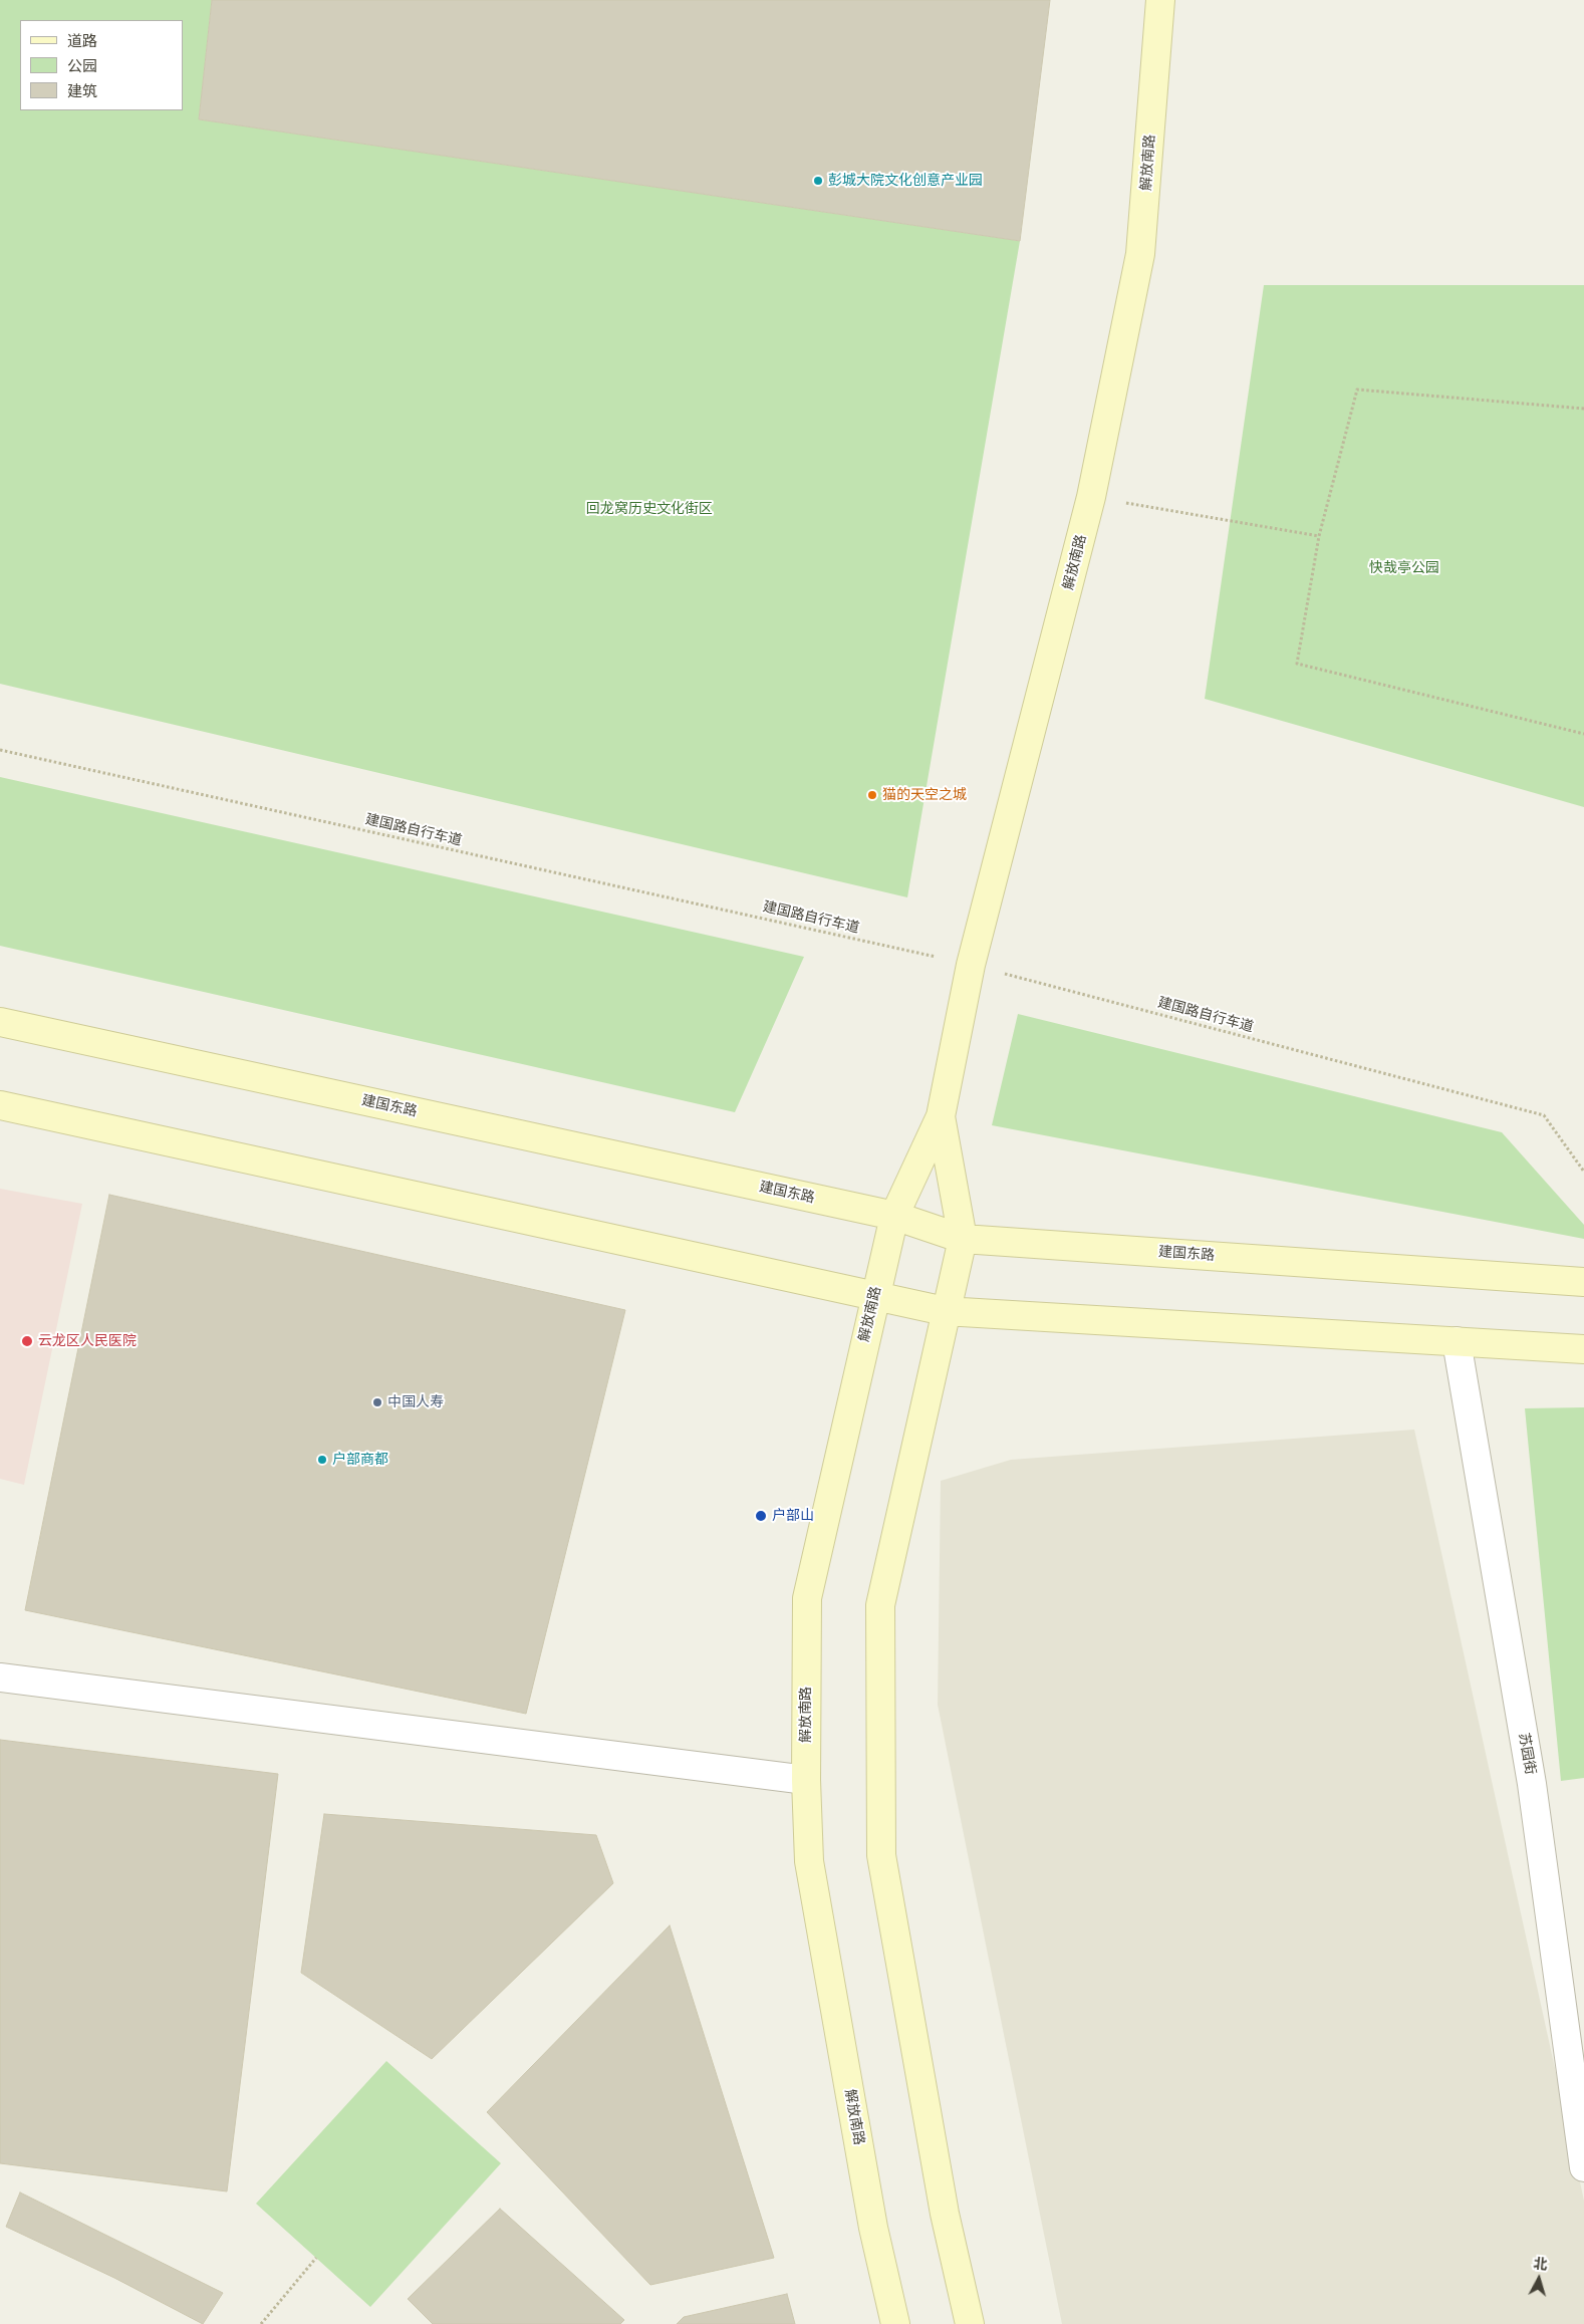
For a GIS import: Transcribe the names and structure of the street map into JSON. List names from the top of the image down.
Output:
{
  "streets": {
    "main road": ["解放南路", "建国东路"],
    "street": ["苏园街"],
    "path": ["建国路自行车道"]
  },
  "crossings": [
    ["解放南路", "建国路自行车道"],
    ["解放南路", "建国东路"]
  ],
  "parks": ["回龙窝历史文化街区", "快哉亭公园"],
  "places": [
    "彭城大院文化创意产业园",
    "猫的天空之城",
    "云龙区人民医院",
    "中国人寿",
    "户部商都",
    "户部山"
  ],
  "legend": ["道路", "公园", "建筑"],
  "north": "top"
}
